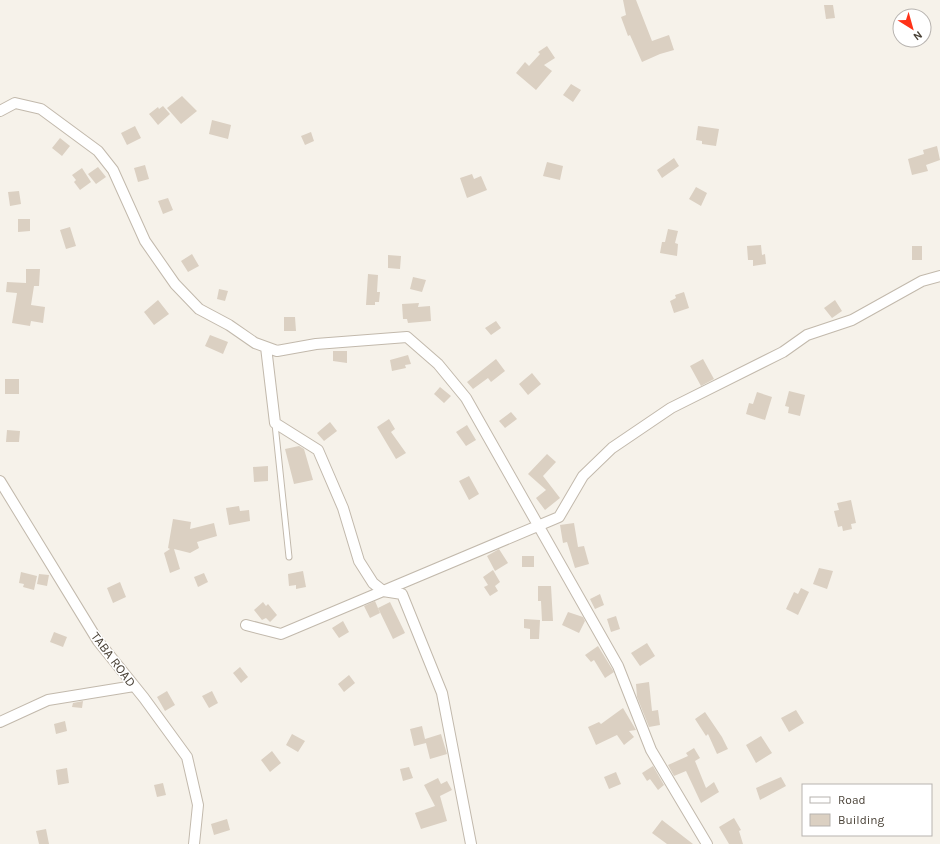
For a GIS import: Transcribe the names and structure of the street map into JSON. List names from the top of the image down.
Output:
{
  "streets": {
    "street": ["TABA ROAD"]
  },
  "legend": ["Road", "Building"],
  "north": "bottom right"
}
